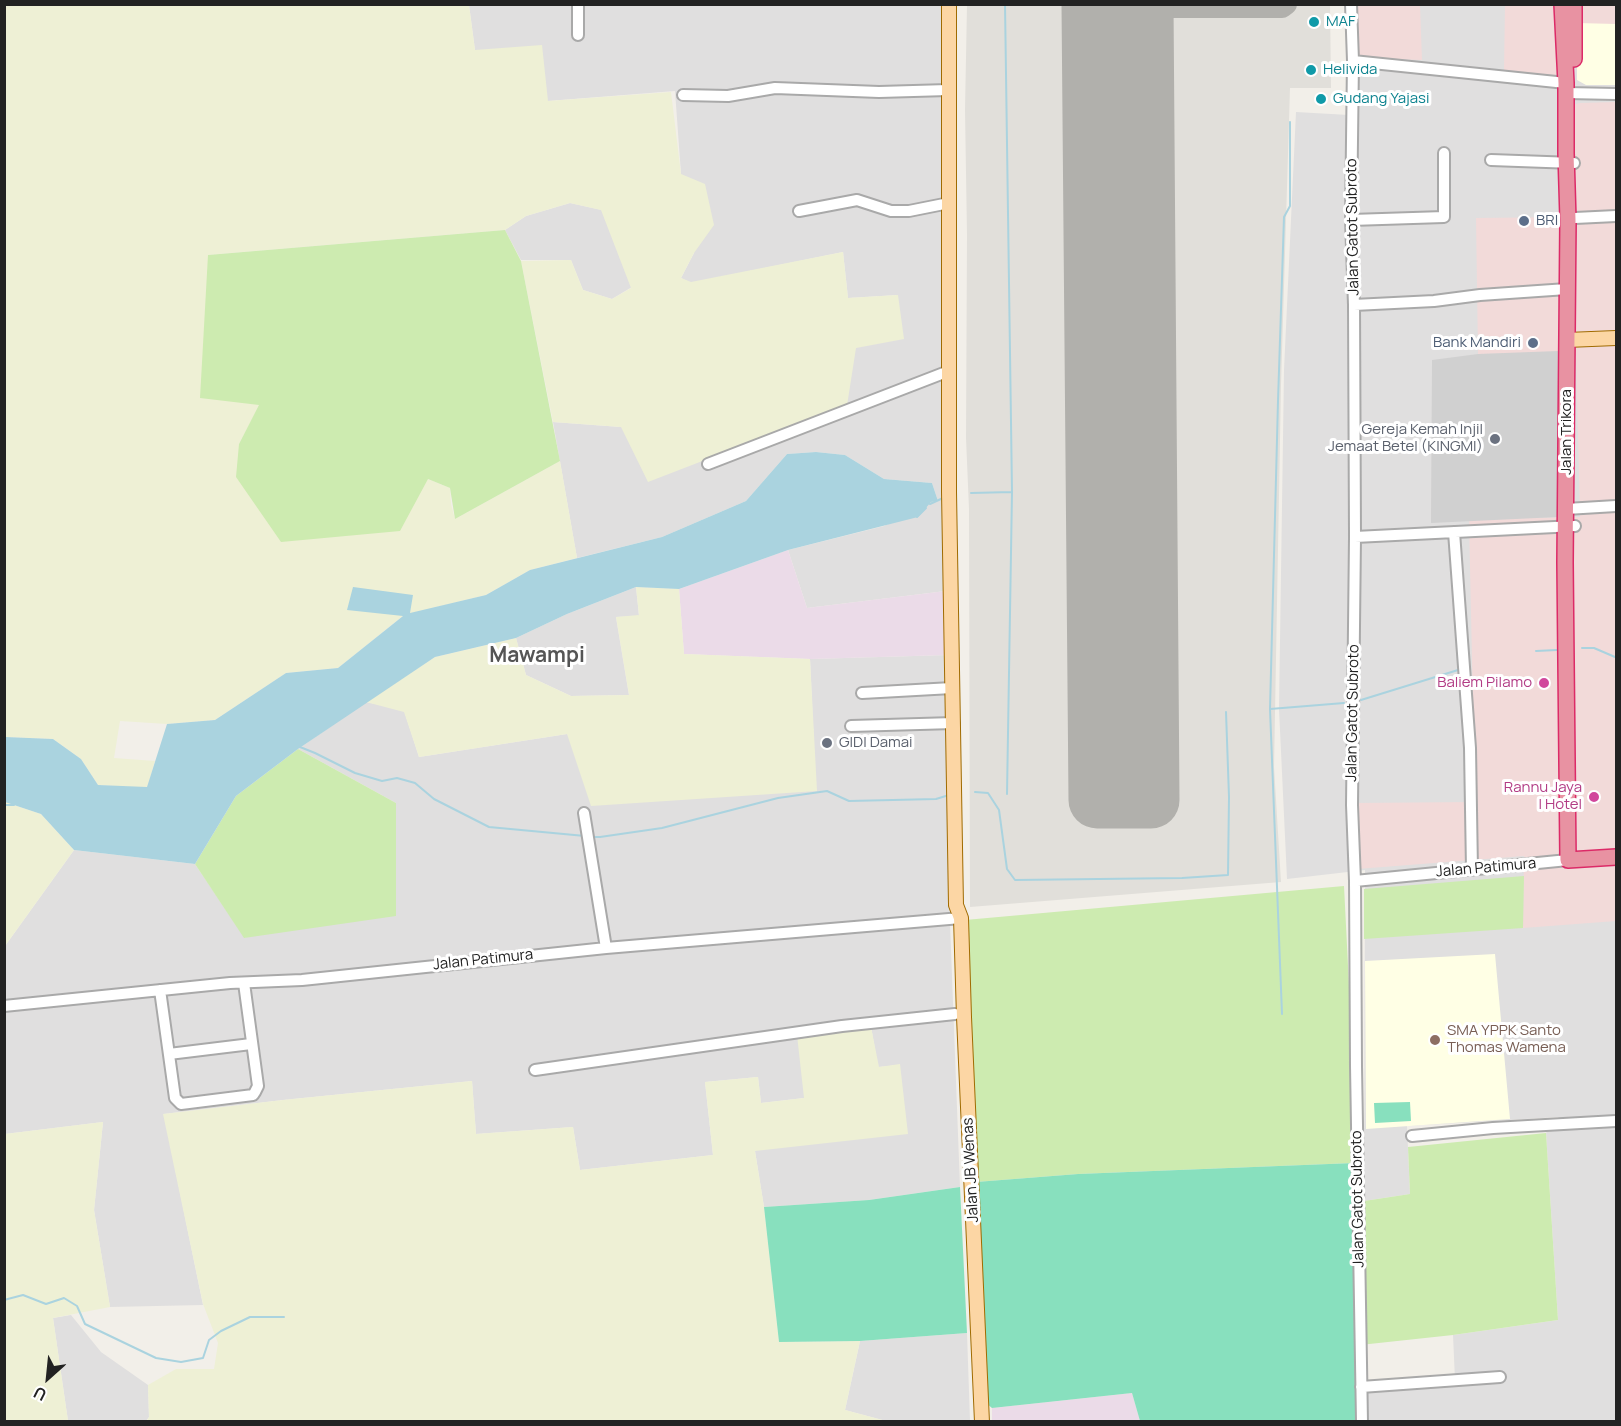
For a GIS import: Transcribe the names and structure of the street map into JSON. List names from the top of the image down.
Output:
{
  "streets": {
    "highway": ["Jalan Trikora", "Jalan Patimura"],
    "main road": ["Jalan JB Wenas"],
    "street": ["Jalan Gatot Subroto"]
  },
  "crossings": [
    ["Jalan Gatot Subroto", "Jalan Patimura"],
    ["Jalan Trikora", "Jalan Patimura"],
    ["Jalan Patimura", "Jalan JB Wenas"]
  ],
  "districts": ["Mawampi"],
  "places": [
    "MAF",
    "Helivida",
    "Gudang Yajasi",
    "BRI",
    "Bank Mandiri",
    "Gereja Kemah Injil Jemaat Betel (KINGMI)",
    "Baliem Pilamo",
    "GIDI Damai",
    "Rannu Jaya I Hotel",
    "SMA YPPK Santo Thomas Wamena"
  ],
  "north": "bottom left"
}
